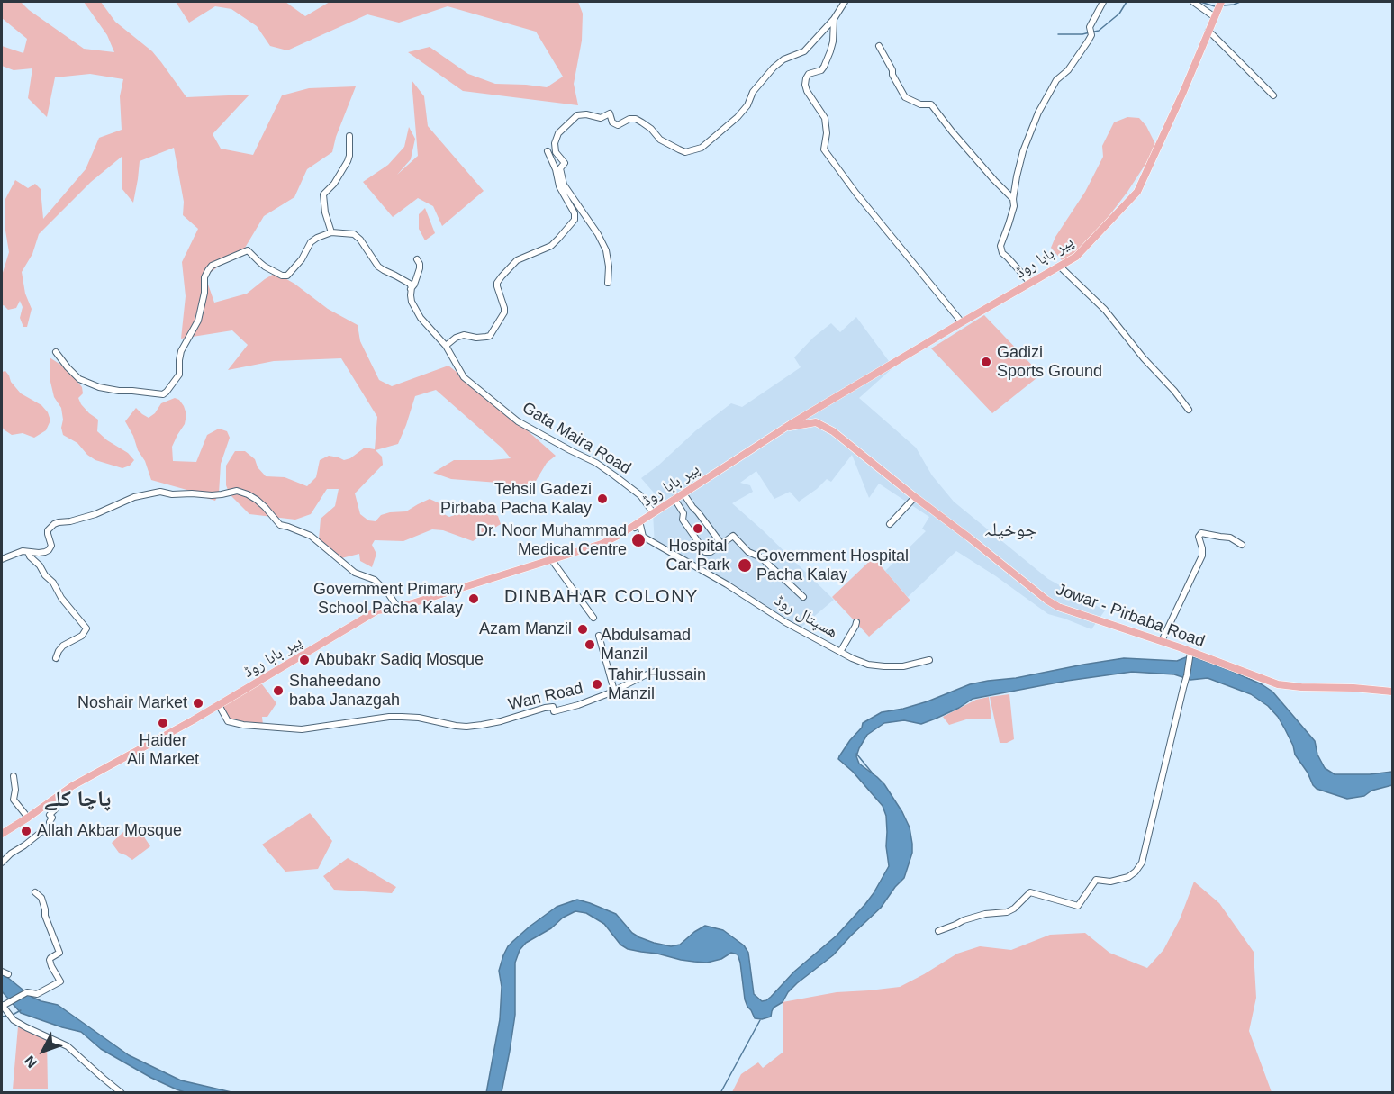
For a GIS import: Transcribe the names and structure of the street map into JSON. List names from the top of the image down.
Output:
{
  "streets": {
    "main road": ["پیر بابا روڈ", "Jowar - Pirbaba Road"],
    "street": ["Gata Maira Road", "ھسپتال روڈ", "Wan Road"]
  },
  "crossings": [
    ["پیر بابا روڈ", "Gata Maira Road"],
    ["پیر بابا روڈ", "ھسپتال روڈ"],
    ["پیر بابا روڈ", "Wan Road"]
  ],
  "districts": ["جوخیلہ", "DINBAHAR COLONY", "پاچا کلے"],
  "places": [
    "Gadizi Sports Ground",
    "Tehsil Gadezi Pirbaba Pacha Kalay",
    "Hospital Car Park",
    "Dr. Noor Muhammad Medical Centre",
    "Government Hospital Pacha Kalay",
    "Government Primary School Pacha Kalay",
    "Azam Manzil",
    "Abdulsamad Manzil",
    "Abubakr Sadiq Mosque",
    "Tahir Hussain Manzil",
    "Shaheedano baba Janazgah",
    "Noshair Market",
    "Haider Ali Market",
    "Allah Akbar Mosque"
  ],
  "north": "bottom left"
}
